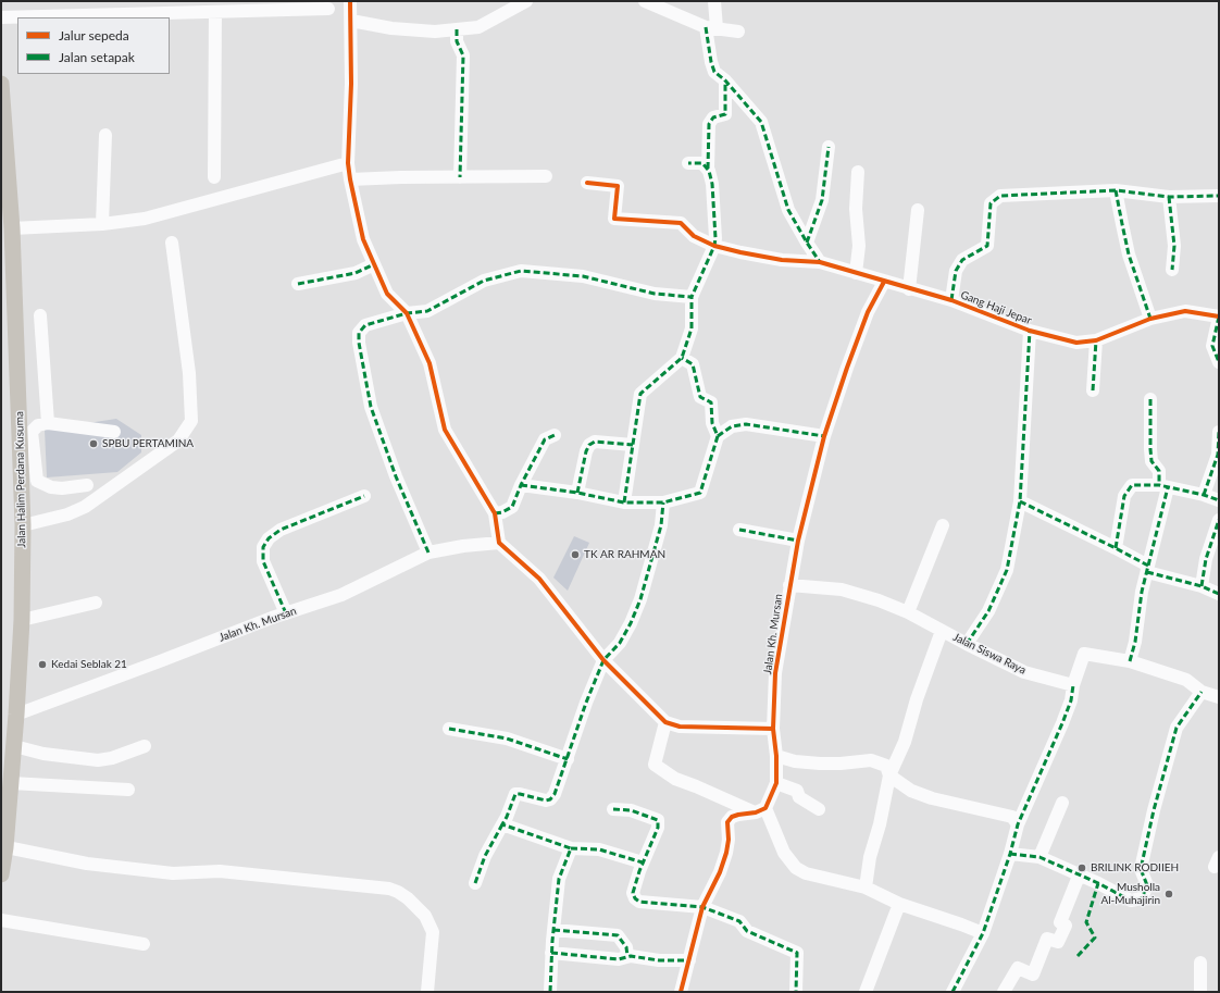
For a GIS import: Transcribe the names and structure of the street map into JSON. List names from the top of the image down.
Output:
{
  "streets": {
    "main road": ["Jalan Halim Perdana Kusuma"],
    "street": ["Gang Haji Jepar", "Jalan Kh. Mursan", "Jalan Siswa Raya"]
  },
  "crossings": [
    ["Gang Haji Jepar", "Jalan Kh. Mursan"],
    ["Jalan Halim Perdana Kusuma", "Jalan Kh. Mursan"],
    ["Jalan Kh. Mursan", "Jalan Siswa Raya"]
  ],
  "places": [
    "SPBU PERTAMINA",
    "TK AR RAHMAN",
    "Kedai Seblak 21",
    "BRILINK RODIIEH",
    "Musholla Al-Muhajirin"
  ],
  "legend": ["Jalur sepeda", "Jalan setapak"]
}
